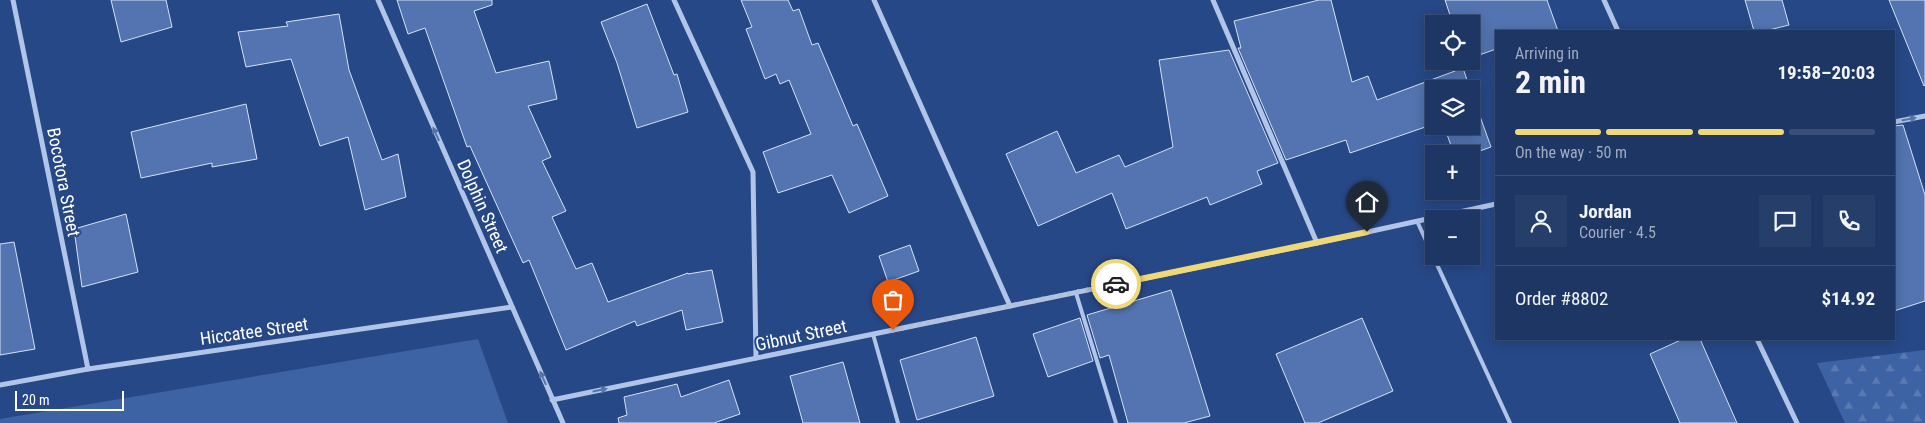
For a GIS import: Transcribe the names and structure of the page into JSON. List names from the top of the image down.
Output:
{
  "streets": {
    "street": [
      "Bocotora Street",
      "Dolphin Street",
      "Hiccatee Street",
      "Gibnut Street"
    ]
  },
  "crossings": [
    ["Bocotora Street", "Hiccatee Street"],
    ["Dolphin Street", "Hiccatee Street"],
    ["Dolphin Street", "Gibnut Street"]
  ],
  "one_way": ["Dolphin Street"],
  "scale_bar": "20 m",
  "page": {
    "map_buttons": ["+", "−"],
    "heading": ["2 min", "Arriving in", "19:58–20:03"],
    "panel": [
      "Jordan",
      "Courier · 4.5",
      "Order #8802",
      "$14.92"
    ],
    "bar": "On the way · 50 m",
    "scale": "20 m"
  }
}
